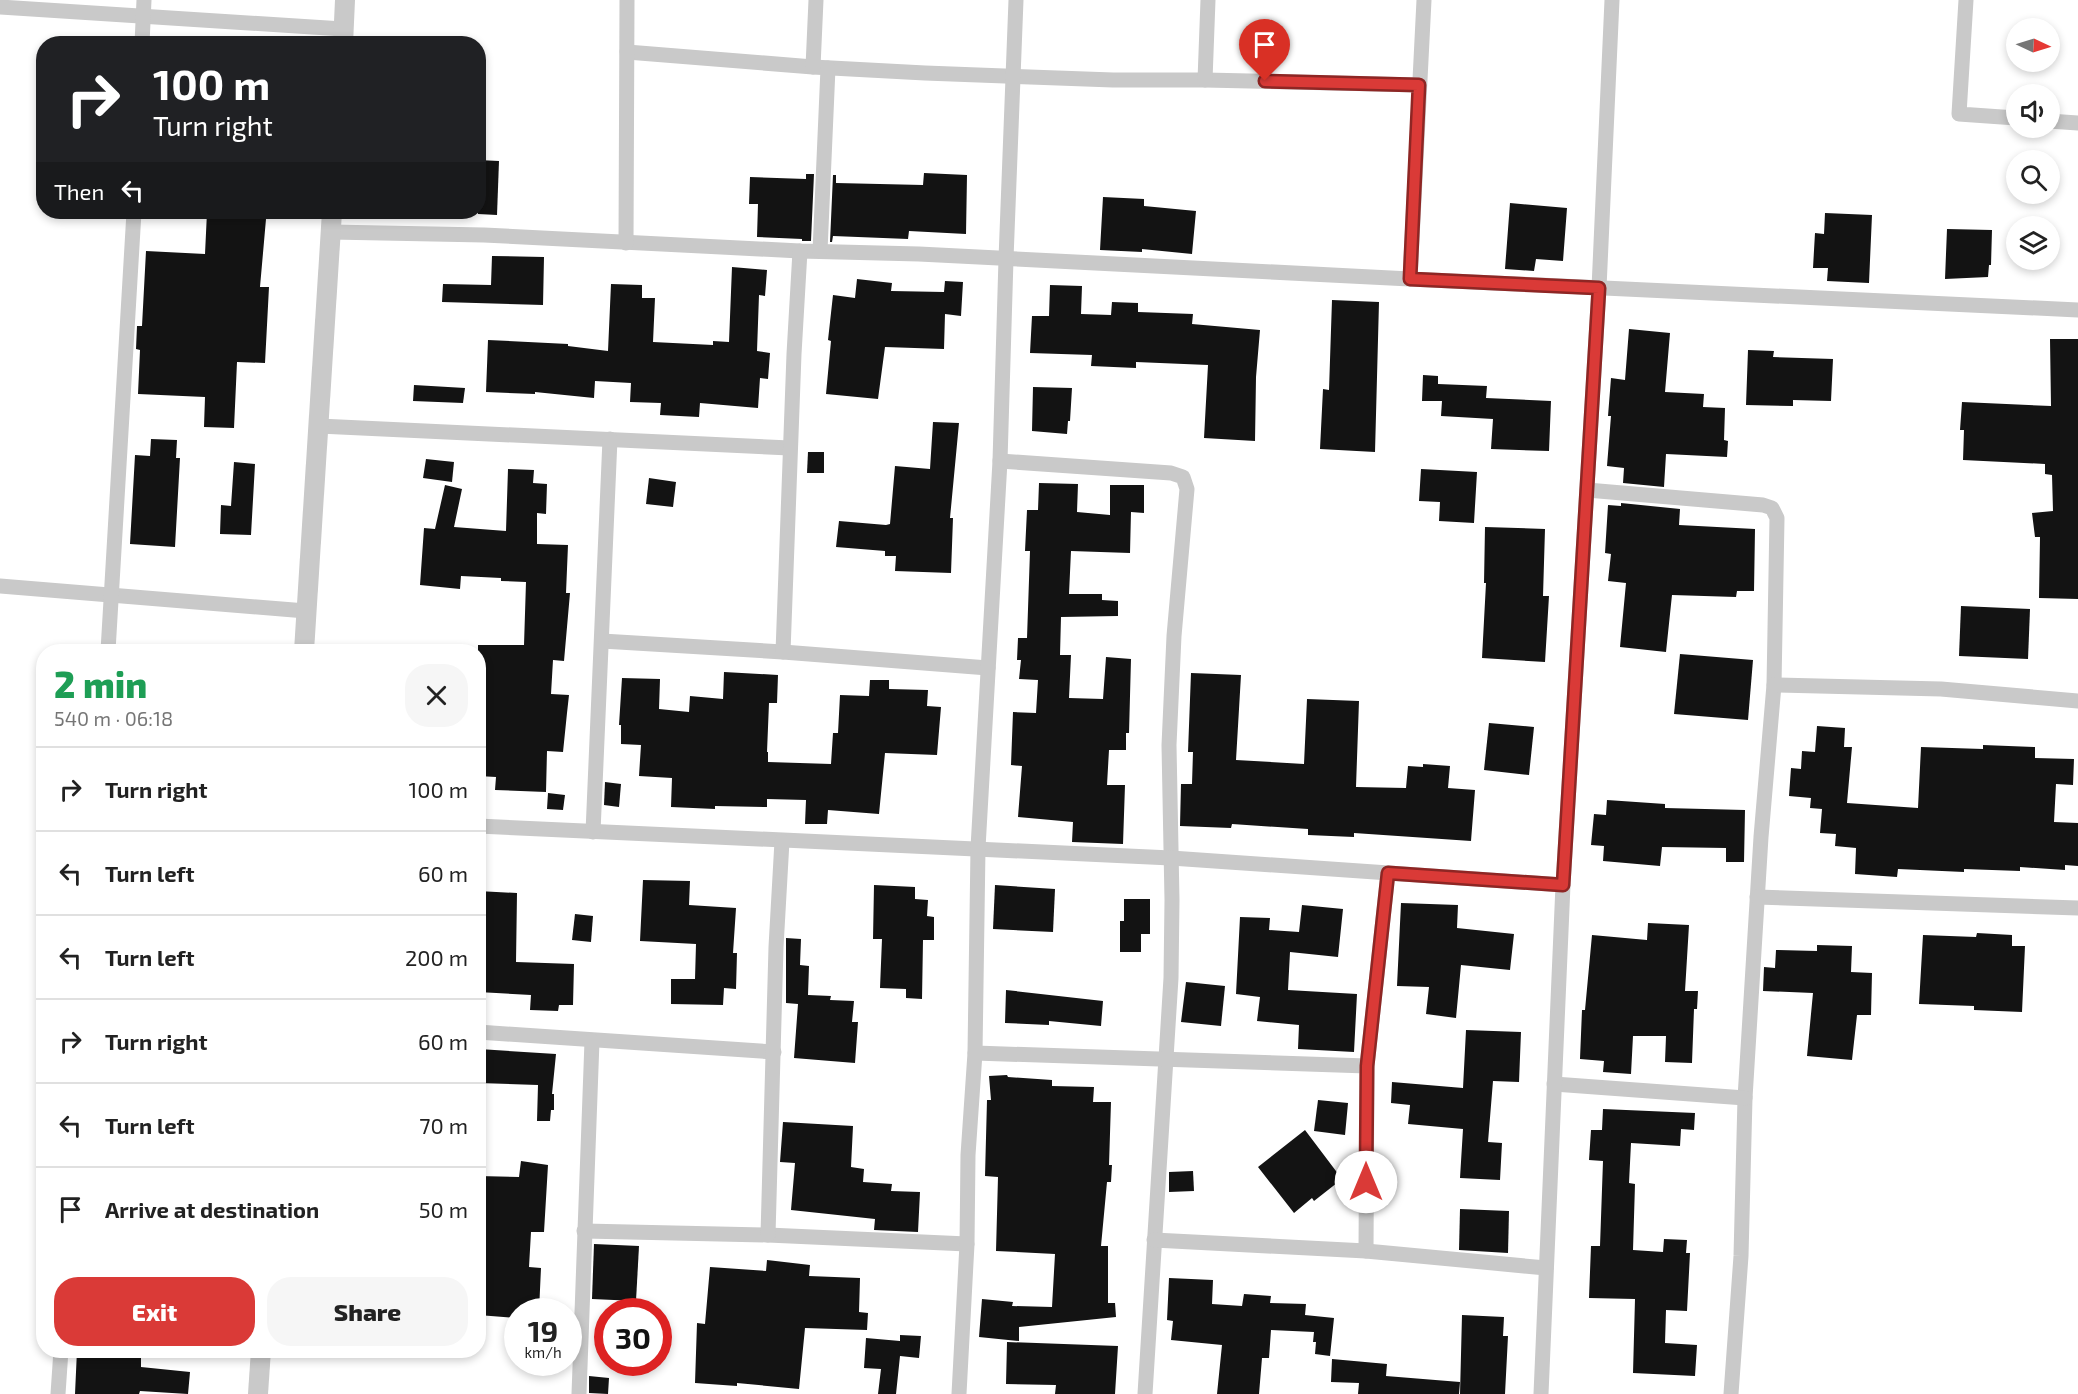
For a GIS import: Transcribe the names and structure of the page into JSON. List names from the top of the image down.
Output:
{
  "north": "right",
  "page": {
    "turn": ["100 m", "Turn right"],
    "then": "Then",
    "heading": ["2 min", "540 m · 06:18"],
    "list": [
      {
        "name": "Turn right",
        "value": "100 m"
      },
      {
        "name": "Turn left",
        "value": "60 m"
      },
      {
        "name": "Turn left",
        "value": "200 m"
      },
      {
        "name": "Turn right",
        "value": "60 m"
      },
      {
        "name": "Turn left",
        "value": "70 m"
      },
      {
        "name": "Arrive at destination",
        "value": "50 m"
      }
    ],
    "buttons": ["Exit", "Share"],
    "speed": "19 km/h",
    "limit": "30"
  }
}
